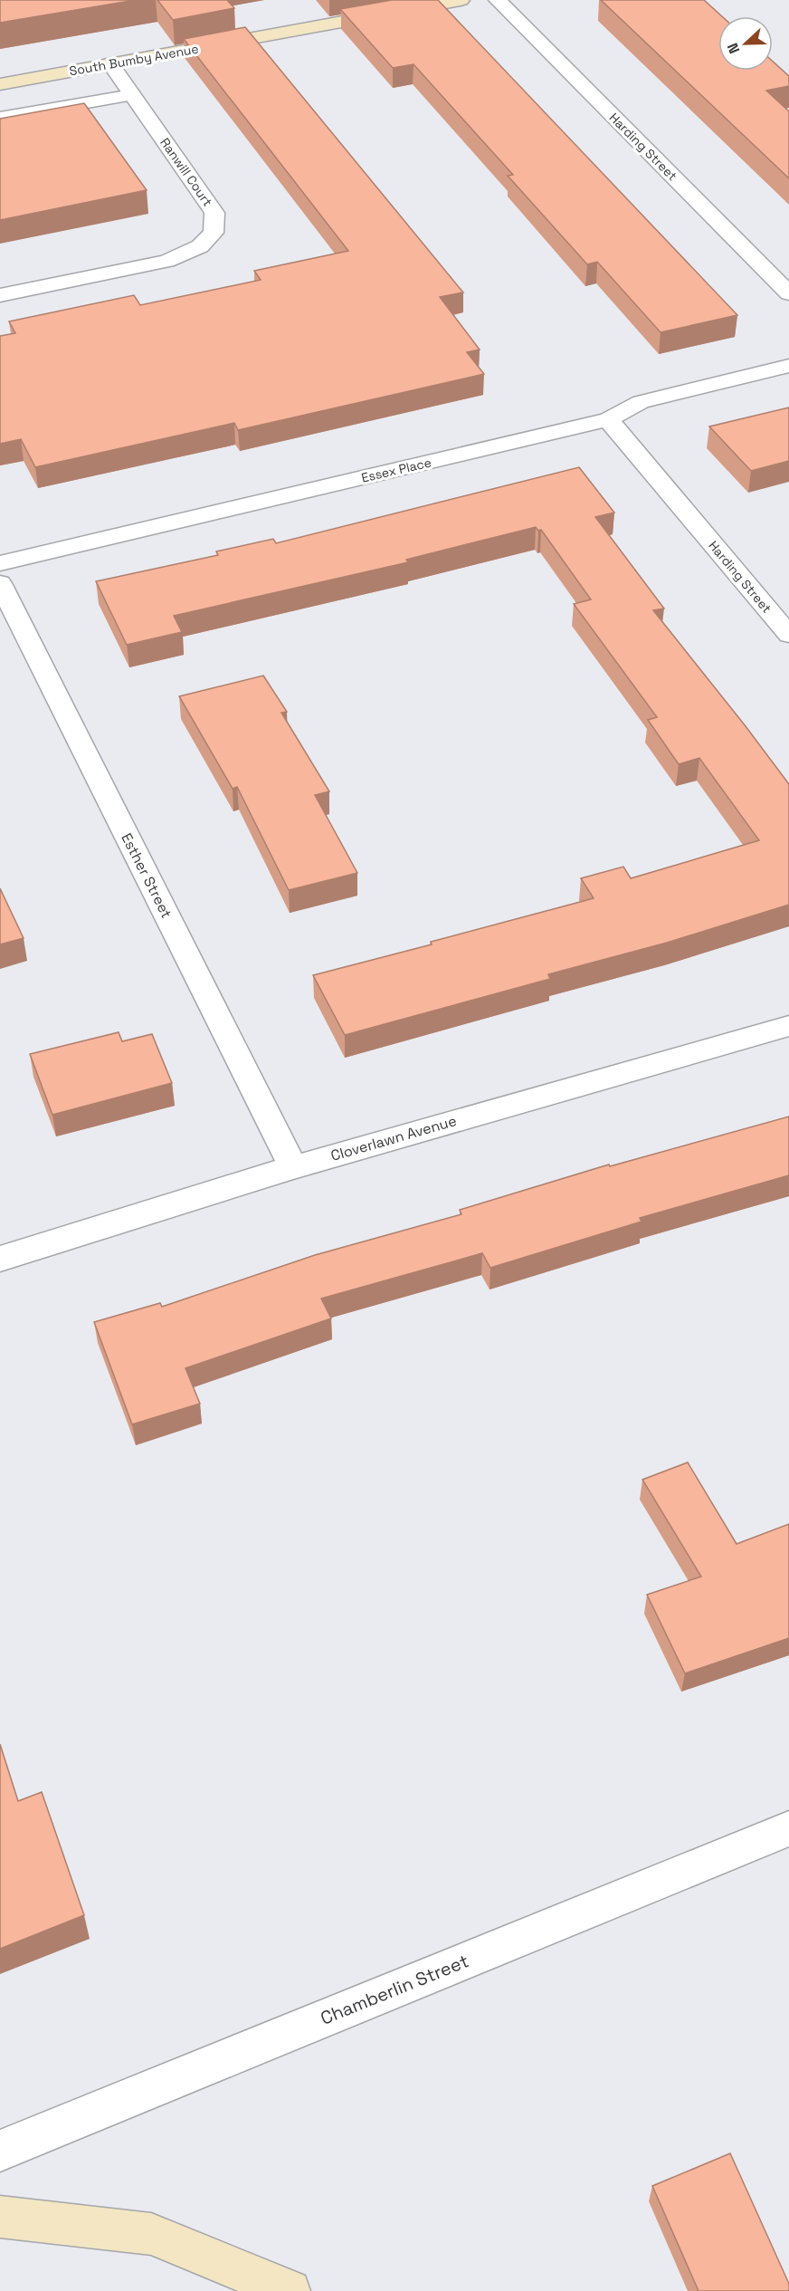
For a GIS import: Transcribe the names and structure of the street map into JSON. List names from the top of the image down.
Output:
{
  "streets": {
    "street": [
      "South Bumby Avenue",
      "Harding Street",
      "Ranwill Court",
      "Essex Place",
      "Esther Street",
      "Cloverlawn Avenue",
      "Chamberlin Street"
    ]
  },
  "crossings": [
    ["South Bumby Avenue", "Ranwill Court"],
    ["Harding Street", "Essex Place"],
    ["Esther Street", "Cloverlawn Avenue"]
  ],
  "north": "left"
}
